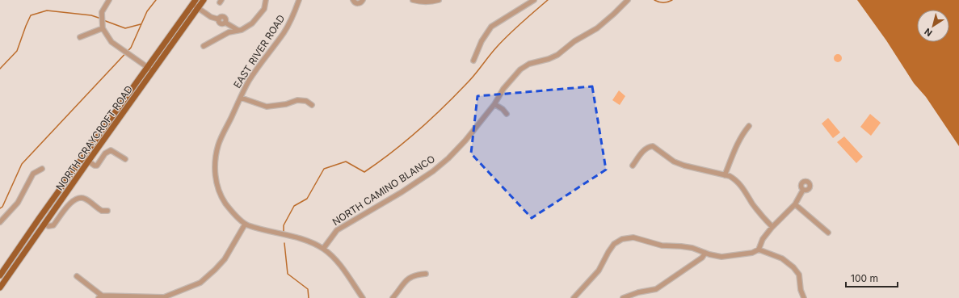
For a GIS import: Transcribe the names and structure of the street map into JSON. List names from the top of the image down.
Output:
{
  "streets": {
    "main road": ["NORTH CRAYCROFT ROAD"],
    "street": ["EAST RIVER ROAD", "NORTH CAMINO BLANCO"]
  },
  "crossings": [
    ["EAST RIVER ROAD", "NORTH CAMINO BLANCO"]
  ],
  "scale_bar": "100 m",
  "north": "bottom left"
}
